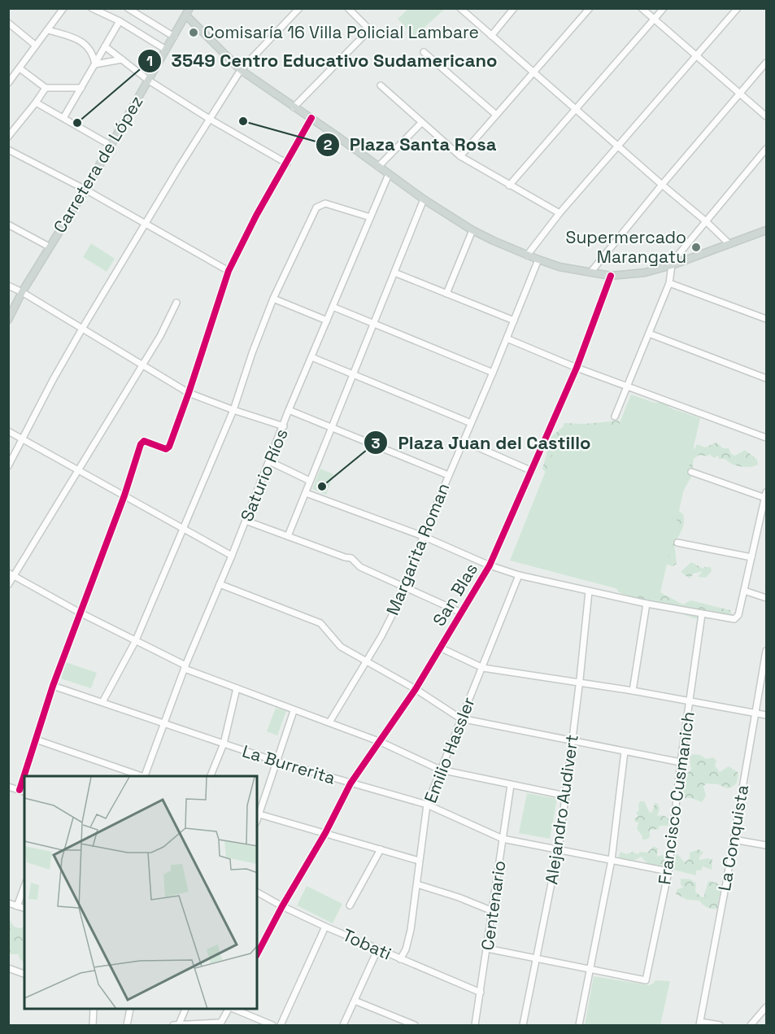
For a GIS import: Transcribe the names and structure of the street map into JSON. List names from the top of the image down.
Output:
{
  "streets": {
    "main road": ["Carretera de López"],
    "street": [
      "Saturio Ríos",
      "Margarita Roman",
      "San Blas",
      "Emilio Hassler",
      "La Burrerita",
      "Francisco Cusmanich",
      "Alejandro Audivert",
      "La Conquista",
      "Centenario",
      "Tobati"
    ]
  },
  "crossings": [
    ["Saturio Ríos", "La Burrerita"],
    ["San Blas", "La Burrerita"],
    ["San Blas", "Tobati"],
    ["Emilio Hassler", "La Burrerita"],
    ["Emilio Hassler", "Tobati"],
    ["La Burrerita", "Francisco Cusmanich"],
    ["La Burrerita", "Alejandro Audivert"],
    ["La Burrerita", "Centenario"],
    ["Centenario", "Tobati"]
  ],
  "places": [
    "Comisaría 16 Villa Policial Lambare",
    "Plaza Santa Rosa",
    "3549 Centro Educativo Sudamericano",
    "Supermercado Marangatu",
    "Plaza Juan del Castillo"
  ]
}
